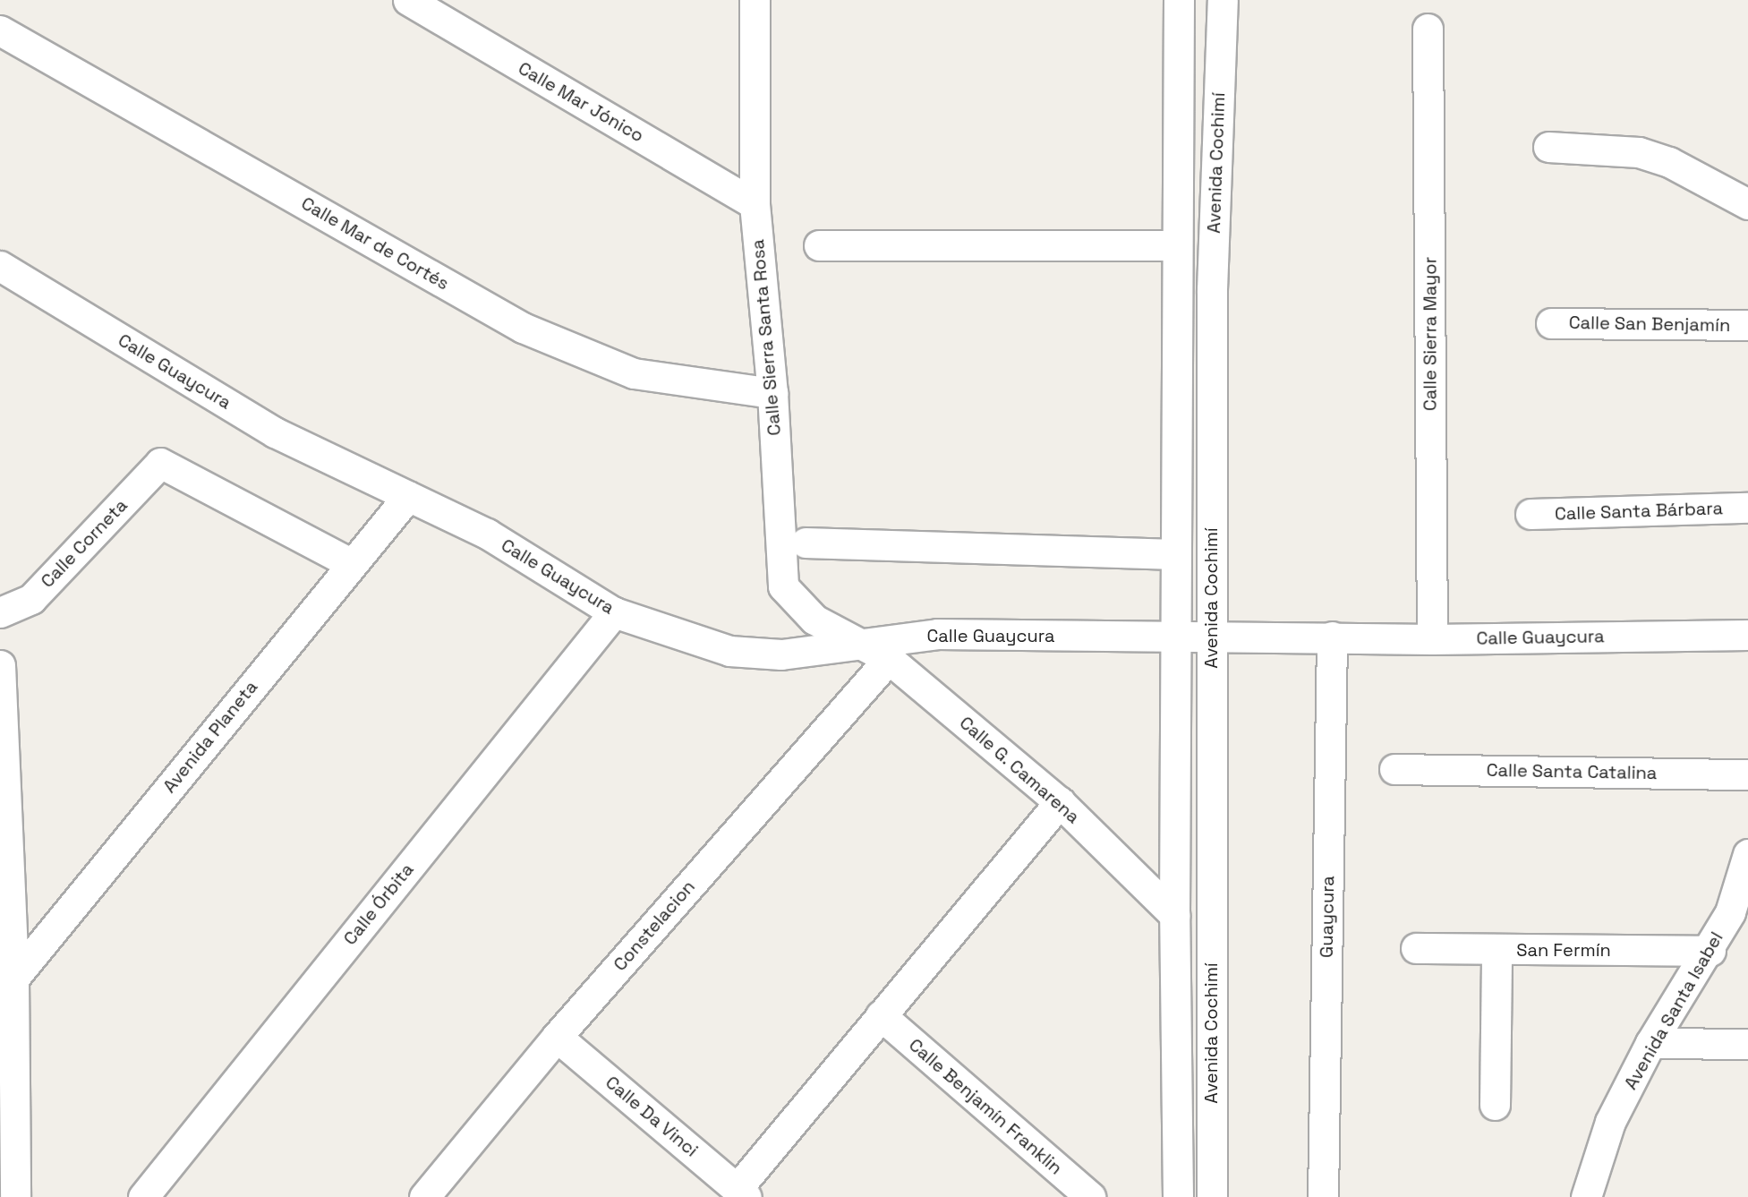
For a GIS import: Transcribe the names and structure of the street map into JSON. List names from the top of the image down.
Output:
{
  "streets": {
    "street": [
      "Calle Mar Jónico",
      "Avenida Cochimí",
      "Calle Mar de Cortés",
      "Calle San Benjamín",
      "Calle Sierra Mayor",
      "Calle Sierra Santa Rosa",
      "Calle Guaycura",
      "Calle Santa Bárbara",
      "Calle Corneta",
      "Avenida Planeta",
      "Calle G. Camarena",
      "Calle Santa Catalina",
      "Calle Órbita",
      "Guaycura",
      "Constelacion",
      "San Fermín",
      "Avenida Santa Isabel",
      "Calle Benjamín Franklin",
      "Calle Da Vinci"
    ]
  },
  "crossings": [
    ["Calle Mar Jónico", "Calle Sierra Santa Rosa"],
    ["Avenida Cochimí", "Calle Guaycura"],
    ["Avenida Cochimí", "Calle G. Camarena"],
    ["Calle Mar de Cortés", "Calle Sierra Santa Rosa"],
    ["Calle Sierra Mayor", "Calle Guaycura"],
    ["Calle Sierra Santa Rosa", "Calle Guaycura"],
    ["Calle Sierra Santa Rosa", "Calle G. Camarena"],
    ["Calle Guaycura", "Avenida Planeta"],
    ["Calle Guaycura", "Calle G. Camarena"],
    ["Calle Guaycura", "Calle Órbita"],
    ["Calle Guaycura", "Guaycura"],
    ["Calle Corneta", "Avenida Planeta"],
    ["Calle G. Camarena", "Constelacion"],
    ["Constelacion", "Calle Da Vinci"],
    ["San Fermín", "Avenida Santa Isabel"]
  ]
}
